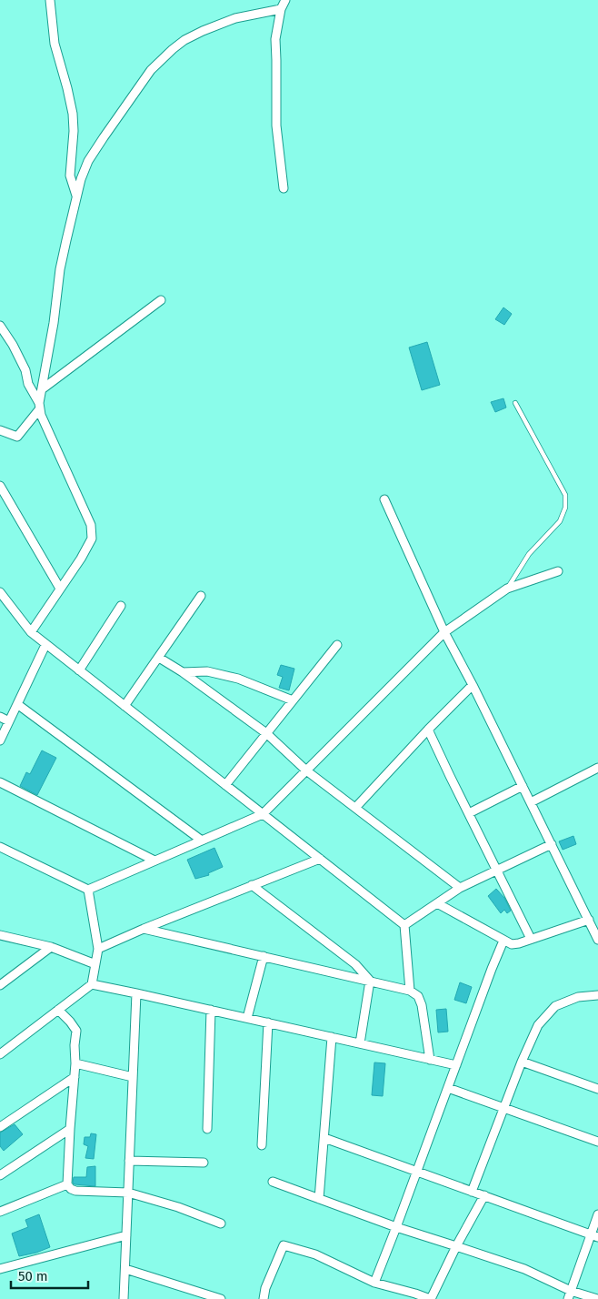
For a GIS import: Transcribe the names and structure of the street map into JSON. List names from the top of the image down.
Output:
{
  "scale_bar": "50 m"
}
